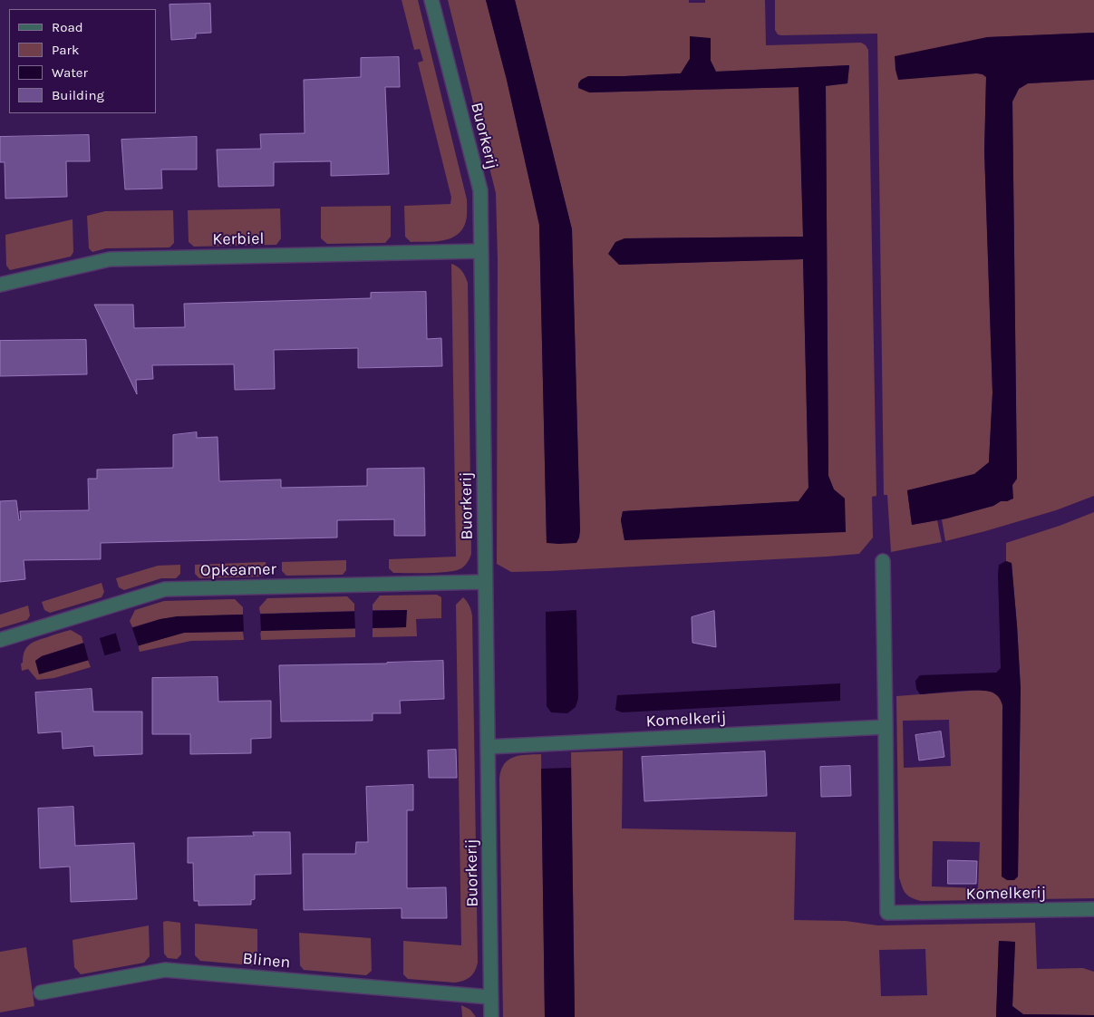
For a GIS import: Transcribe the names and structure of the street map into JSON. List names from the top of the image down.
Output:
{
  "streets": {
    "street": [
      "Buorkerij",
      "Kerbiel",
      "Opkeamer",
      "Komelkerij",
      "Blinen"
    ]
  },
  "crossings": [
    ["Buorkerij", "Kerbiel"],
    ["Buorkerij", "Opkeamer"],
    ["Buorkerij", "Komelkerij"],
    ["Buorkerij", "Blinen"]
  ],
  "legend": [
    "Road",
    "Park",
    "Water",
    "Building"
  ]
}
